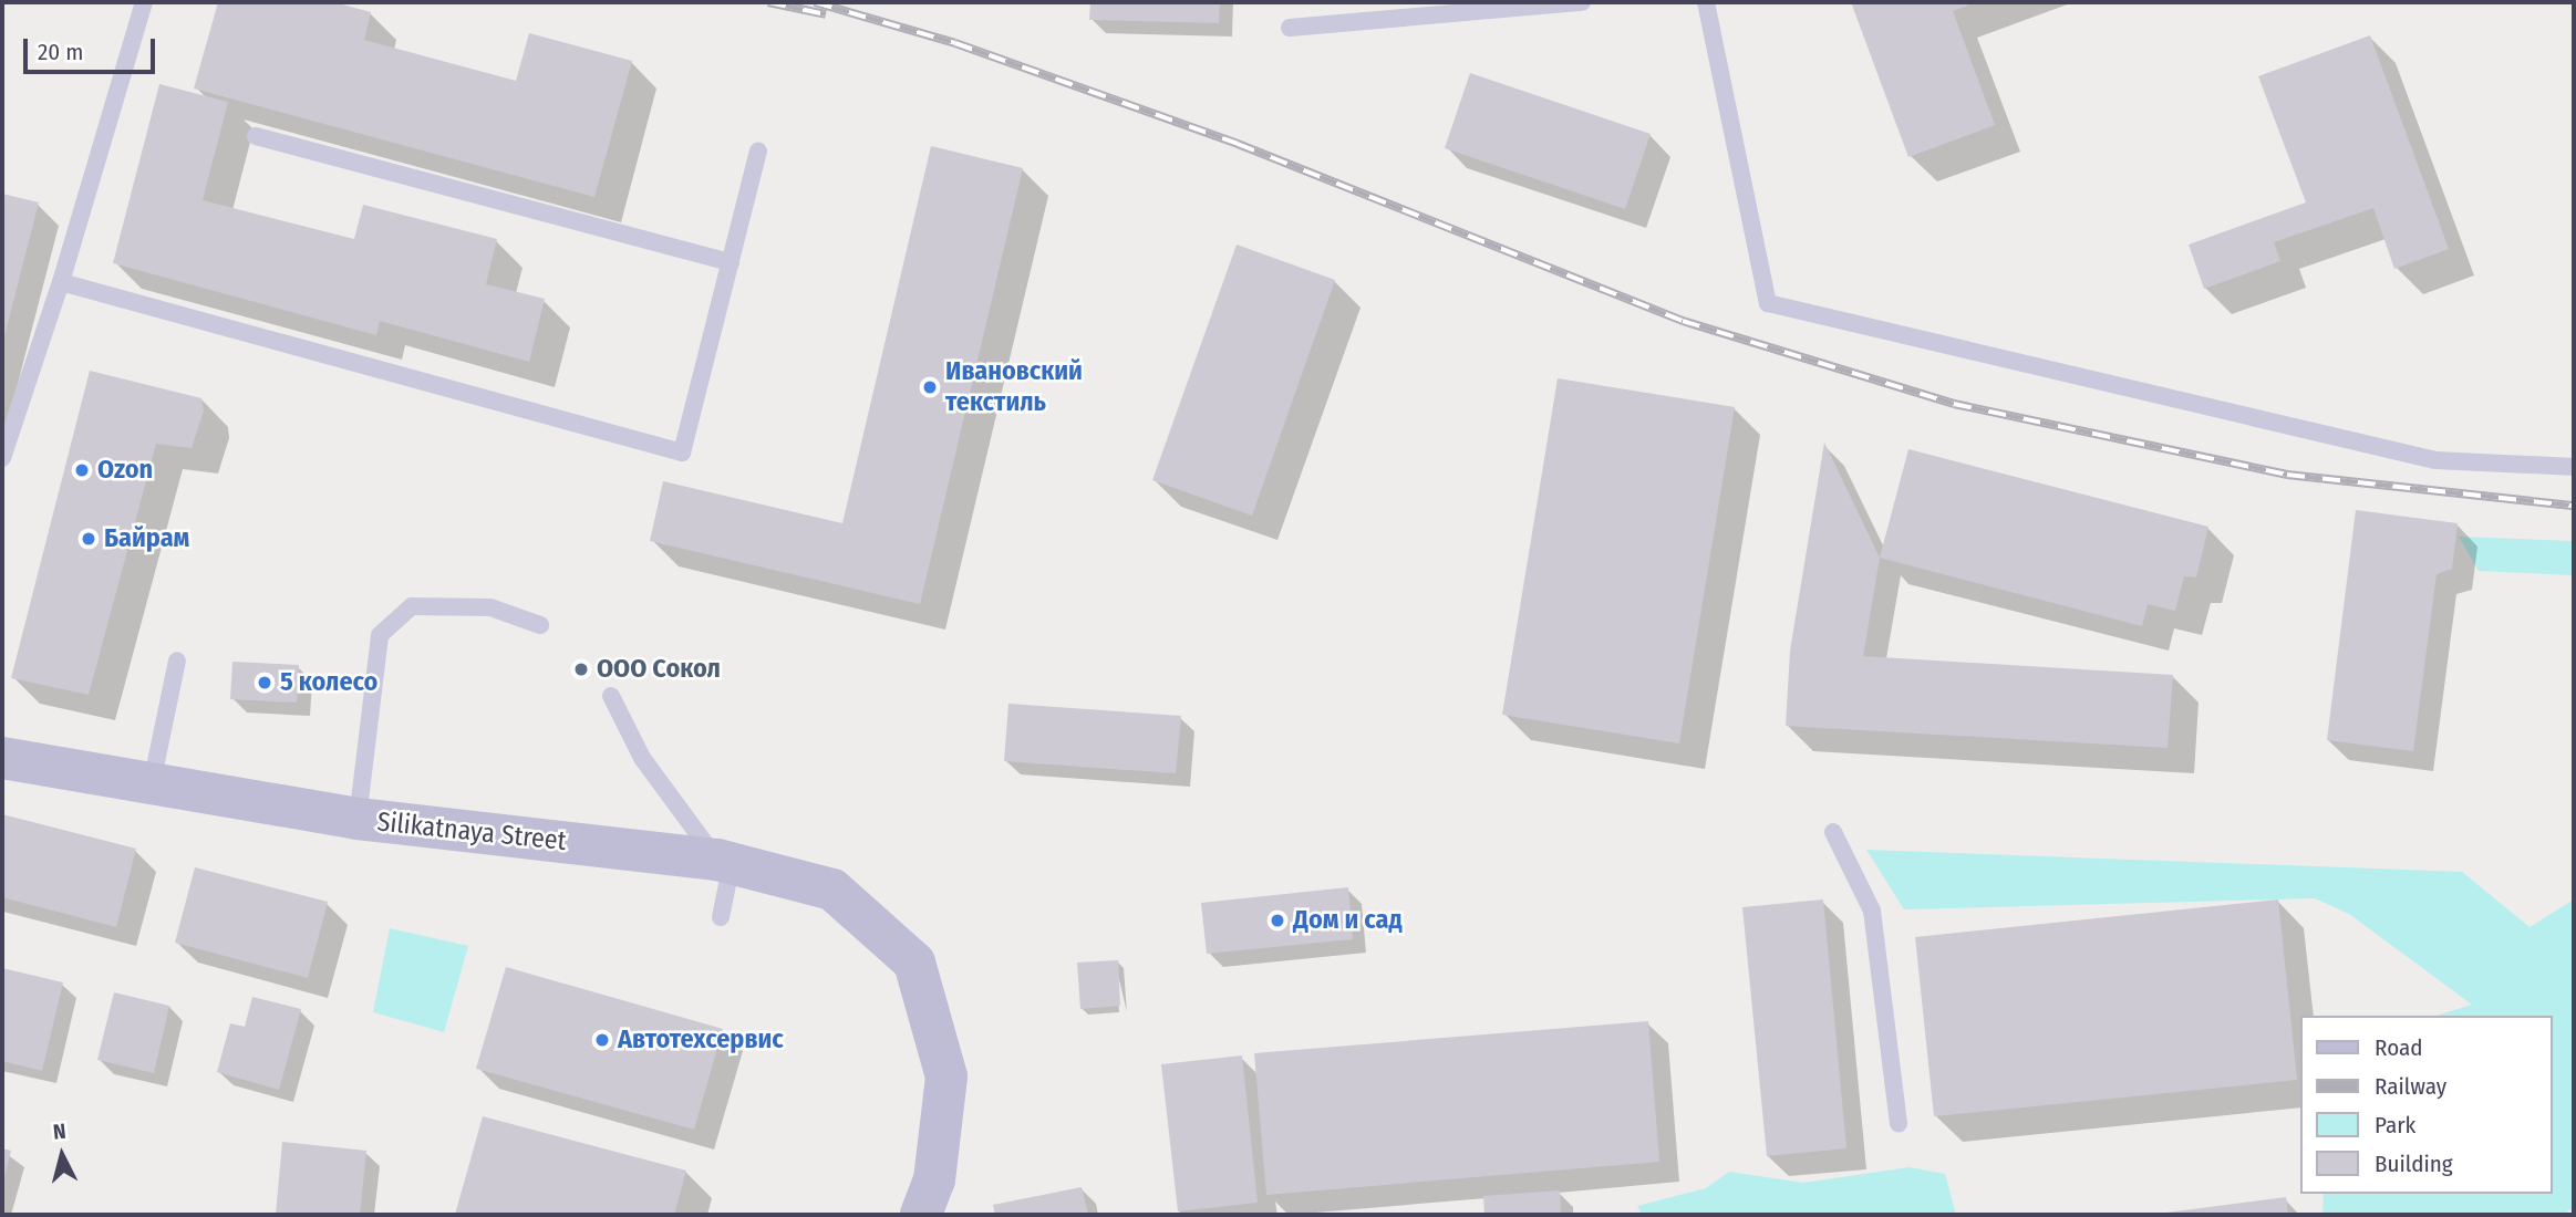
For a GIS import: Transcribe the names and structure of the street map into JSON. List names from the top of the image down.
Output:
{
  "streets": {
    "street": ["Silikatnaya Street"]
  },
  "places": [
    "Ивановский текстиль",
    "Ozon",
    "Байрам",
    "ООО Сокол",
    "5 колесо",
    "Дом и сад",
    "Автотехсервис"
  ],
  "legend": [
    "Road",
    "Railway",
    "Park",
    "Building"
  ],
  "scale_bar": "20 m",
  "north": "top"
}
